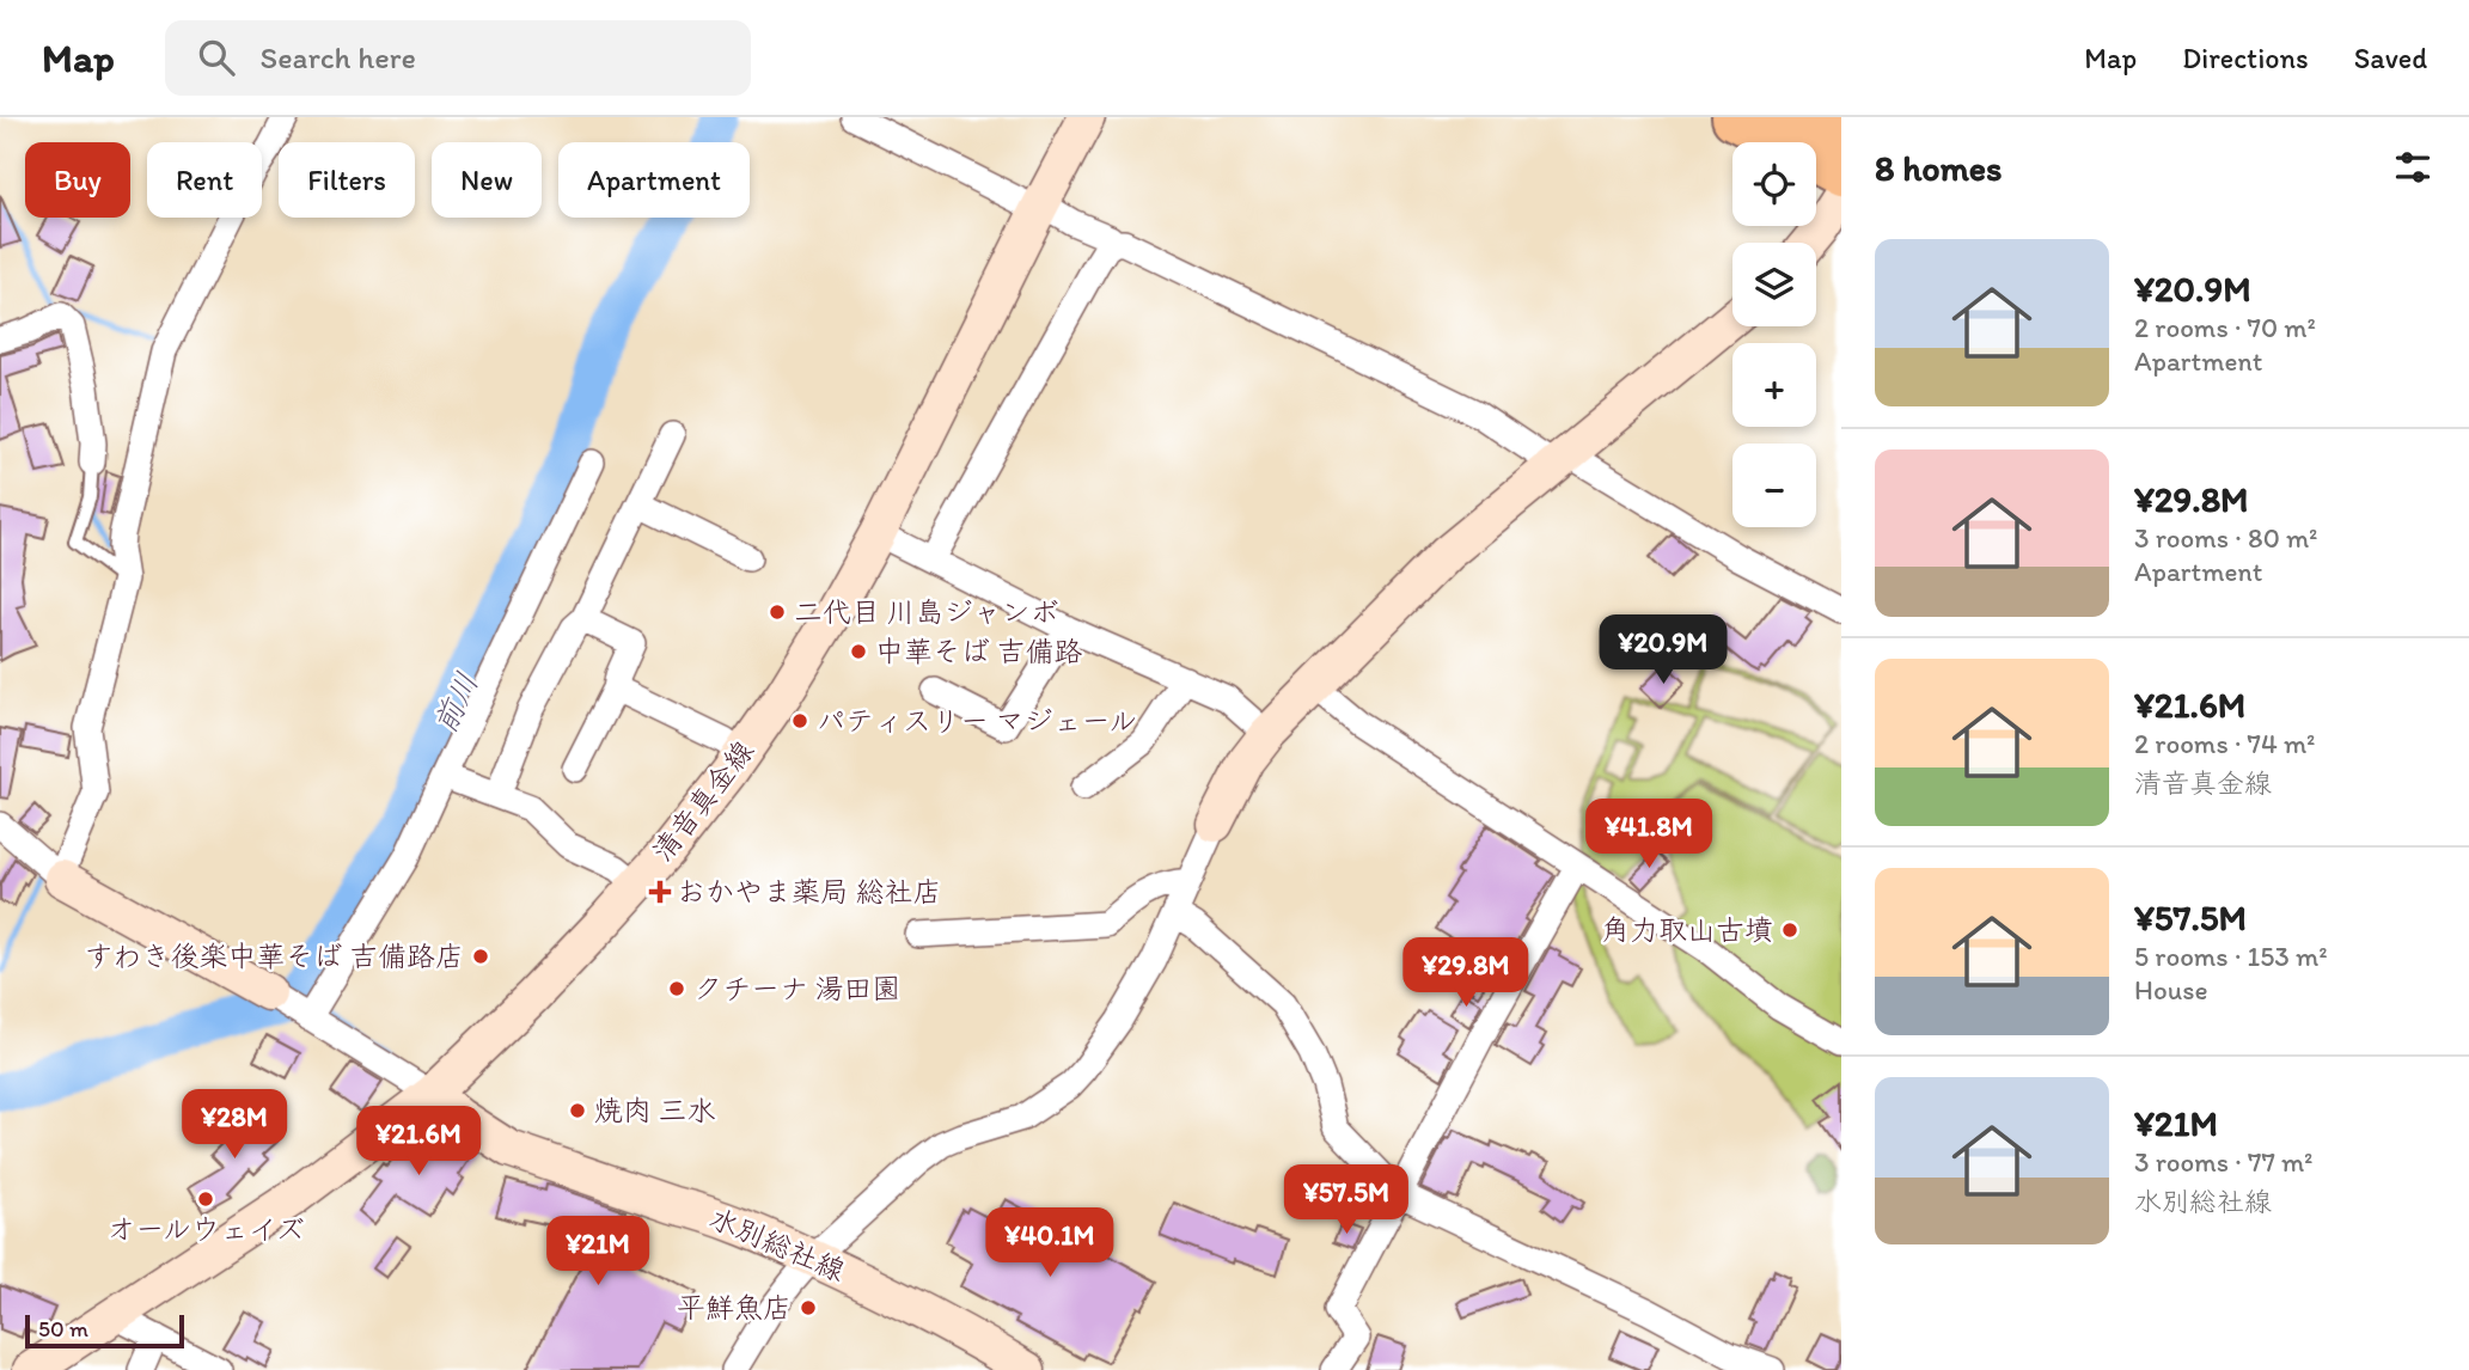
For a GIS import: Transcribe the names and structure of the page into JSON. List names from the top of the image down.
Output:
{
  "streets": {
    "main road": ["清音真金線", "水別総社線"]
  },
  "crossings": [
    ["清音真金線", "水別総社線"]
  ],
  "water": ["前川"],
  "places": {
    "other": [
      "二代目 川島ジャンボ",
      "中華そば 吉備路",
      "パティスリー マジェール",
      "角力取山古墳",
      "すわき後楽中華そば 吉備路店",
      "クチーナ 湯田園",
      "焼肉 三水",
      "オールウェイズ",
      "平鮮魚店"
    ],
    "health": ["おかやま薬局 総社店"]
  },
  "scale_bar": "50 m",
  "page": {
    "header": "Map",
    "search": "Search here",
    "nav": ["Map", "Directions", "Saved"],
    "heading": "8 homes",
    "map_buttons": ["+", "−"],
    "chip": [
      "Buy",
      "Rent",
      "Filters",
      "New",
      "Apartment"
    ],
    "list": [
      {
        "name": "¥20.9M",
        "note": "2 rooms · 70 m² · Apartment"
      },
      {
        "name": "¥29.8M",
        "note": "3 rooms · 80 m² · Apartment"
      },
      {
        "name": "¥21.6M",
        "note": "2 rooms · 74 m² · 清音真金線"
      },
      {
        "name": "¥57.5M",
        "note": "5 rooms · 153 m² · House"
      },
      {
        "name": "¥21M",
        "note": "3 rooms · 77 m² · 水別総社線"
      }
    ],
    "price": [
      "¥20.9M",
      "¥41.8M",
      "¥29.8M",
      "¥28M",
      "¥21.6M",
      "¥57.5M",
      "¥40.1M",
      "¥21M"
    ],
    "scale": "50 m"
  }
}
